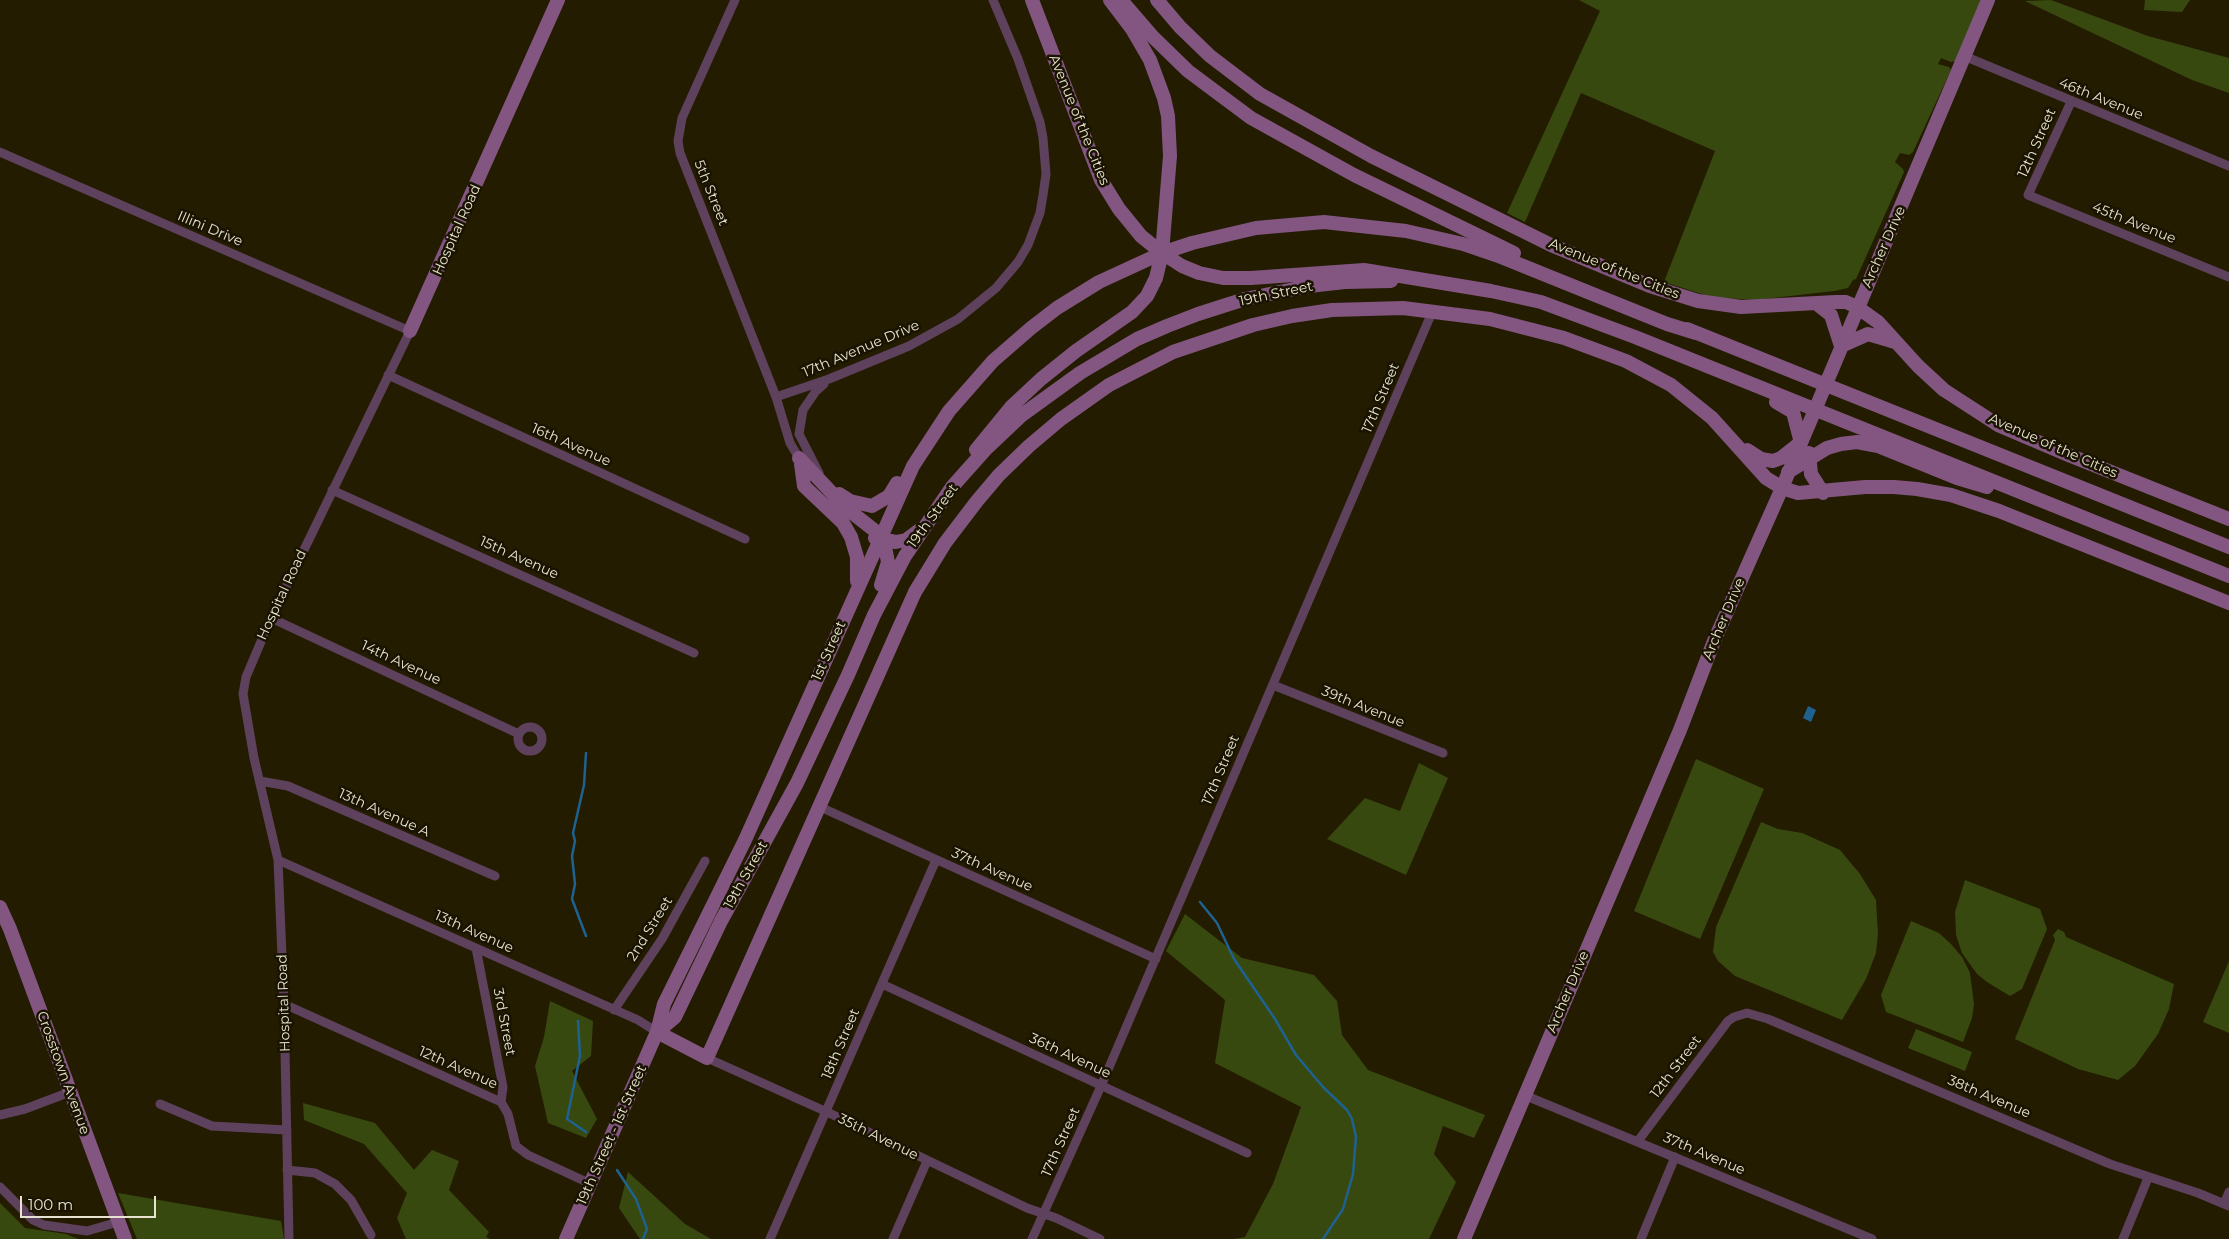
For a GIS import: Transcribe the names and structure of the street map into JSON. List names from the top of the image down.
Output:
{
  "streets": {
    "main road": [
      "Avenue of the Cities",
      "Hospital Road",
      "Archer Drive",
      "19th Street",
      "1st Street",
      "Crosstown Avenue",
      "19th Street - 1st Street",
      "35th Avenue"
    ],
    "street": [
      "46th Avenue",
      "12th Street",
      "5th Street",
      "45th Avenue",
      "Illini Drive",
      "17th Avenue Drive",
      "17th Street",
      "16th Avenue",
      "15th Avenue",
      "14th Avenue",
      "39th Avenue",
      "13th Avenue A",
      "37th Avenue",
      "2nd Street",
      "13th Avenue",
      "3rd Street",
      "18th Street",
      "36th Avenue",
      "12th Avenue",
      "38th Avenue"
    ]
  },
  "crossings": [
    ["46th Avenue", "12th Street"],
    ["46th Avenue", "Archer Drive"],
    ["Avenue of the Cities", "Archer Drive"],
    ["Avenue of the Cities", "19th Street"],
    ["Avenue of the Cities", "1st Street"],
    ["12th Street", "45th Avenue"],
    ["12th Street", "37th Avenue"],
    ["12th Street", "38th Avenue"],
    ["5th Street", "17th Avenue Drive"],
    ["Illini Drive", "Hospital Road"],
    ["Hospital Road", "16th Avenue"],
    ["Hospital Road", "15th Avenue"],
    ["Hospital Road", "14th Avenue"],
    ["Hospital Road", "13th Avenue A"],
    ["Hospital Road", "13th Avenue"],
    ["Hospital Road", "12th Avenue"],
    ["Archer Drive", "37th Avenue"],
    ["19th Street", "17th Street"],
    ["19th Street", "1st Street"],
    ["19th Street", "37th Avenue"],
    ["19th Street", "13th Avenue"],
    ["19th Street", "19th Street - 1st Street"],
    ["19th Street", "35th Avenue"],
    ["17th Street", "39th Avenue"],
    ["17th Street", "37th Avenue"],
    ["17th Street", "36th Avenue"],
    ["17th Street", "35th Avenue"],
    ["1st Street", "13th Avenue"],
    ["1st Street", "19th Street - 1st Street"],
    ["1st Street", "35th Avenue"],
    ["37th Avenue", "18th Street"],
    ["2nd Street", "13th Avenue"],
    ["13th Avenue", "3rd Street"],
    ["13th Avenue", "19th Street - 1st Street"],
    ["13th Avenue", "35th Avenue"],
    ["3rd Street", "12th Avenue"],
    ["18th Street", "36th Avenue"],
    ["18th Street", "35th Avenue"],
    ["12th Avenue", "19th Street - 1st Street"],
    ["19th Street - 1st Street", "35th Avenue"]
  ],
  "scale_bar": "100 m"
}
